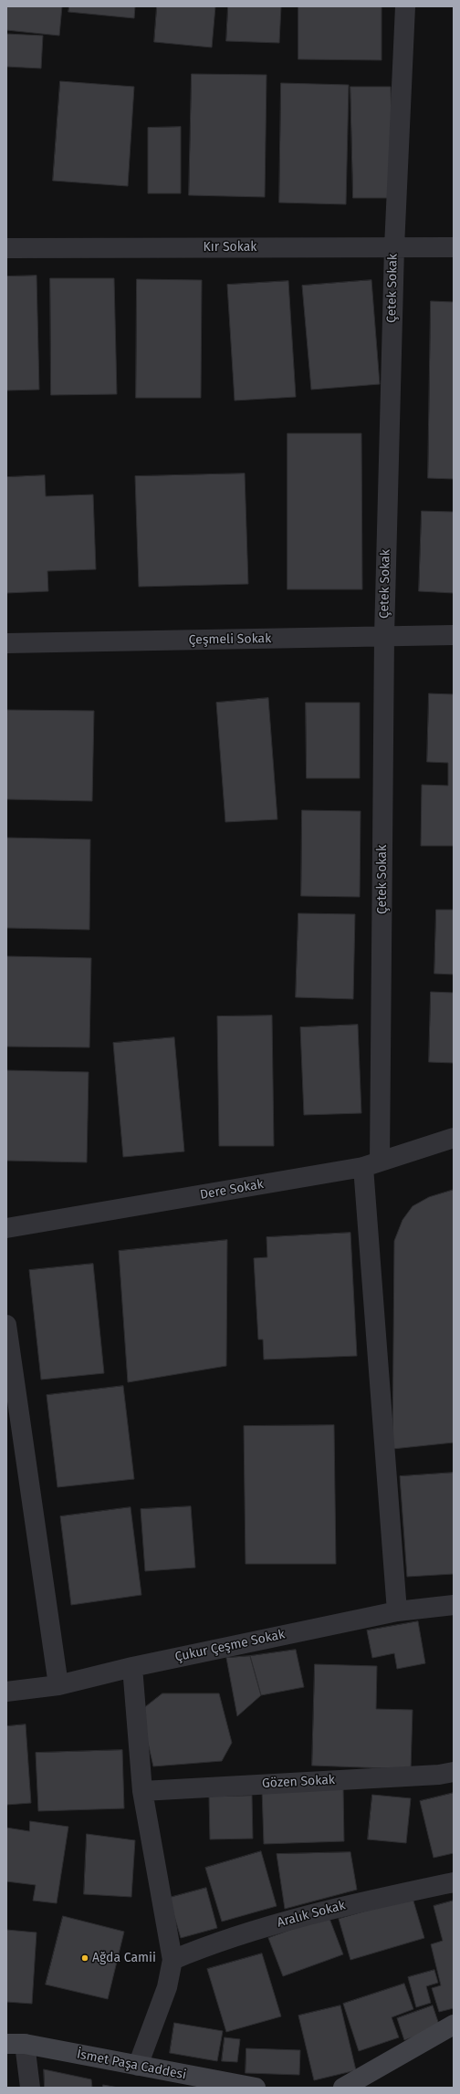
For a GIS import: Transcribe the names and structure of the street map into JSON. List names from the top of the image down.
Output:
{
  "streets": {
    "main road": ["İsmet Paşa Caddesi"],
    "street": [
      "Kır Sokak",
      "Çetek Sokak",
      "Çeşmeli Sokak",
      "Dere Sokak",
      "Çukur Çeşme Sokak",
      "Gözen Sokak",
      "Aralık Sokak"
    ]
  },
  "crossings": [
    ["Kır Sokak", "Çetek Sokak"],
    ["Çetek Sokak", "Çeşmeli Sokak"],
    ["Çetek Sokak", "Dere Sokak"],
    ["Çetek Sokak", "Çukur Çeşme Sokak"]
  ],
  "places": ["Ağda Camii"]
}
